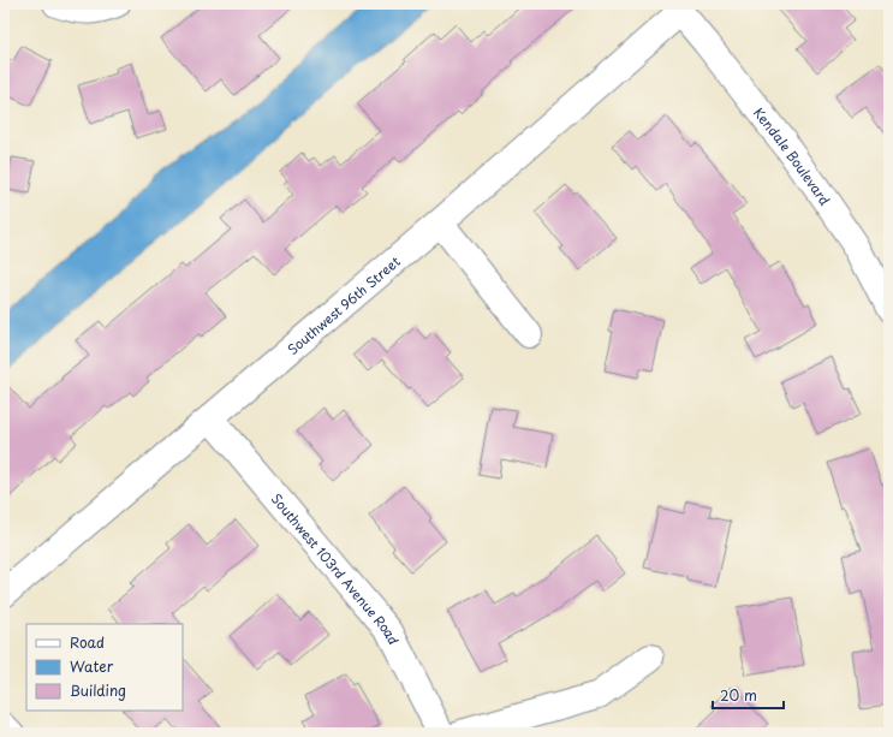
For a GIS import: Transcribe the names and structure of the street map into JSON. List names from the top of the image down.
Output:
{
  "streets": {
    "street": ["Kendale Boulevard", "Southwest 96th Street", "Southwest 103rd Avenue Road"]
  },
  "crossings": [
    ["Kendale Boulevard", "Southwest 96th Street"],
    ["Southwest 96th Street", "Southwest 103rd Avenue Road"]
  ],
  "legend": ["Road", "Water", "Building"],
  "scale_bar": "20 m"
}
